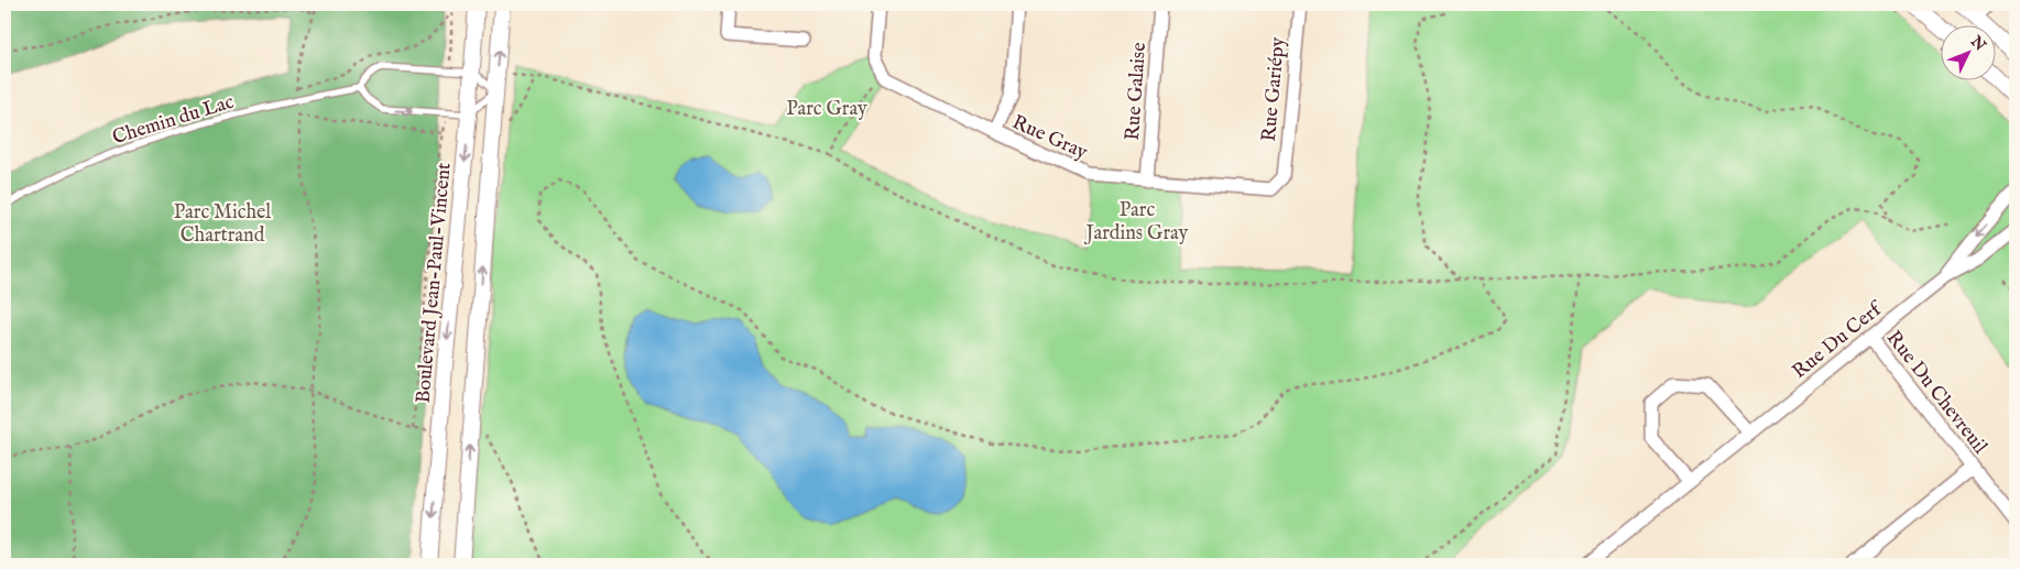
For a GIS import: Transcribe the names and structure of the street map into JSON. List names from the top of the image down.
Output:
{
  "streets": {
    "street": [
      "Rue Gariépy",
      "Rue Galaise",
      "Rue Gray",
      "Boulevard Jean-Paul-Vincent",
      "Rue Du Cerf",
      "Rue Du Chevreuil"
    ],
    "lane": ["Chemin du Lac"]
  },
  "crossings": [
    ["Rue Gariépy", "Rue Gray"],
    ["Rue Galaise", "Rue Gray"],
    ["Rue Du Cerf", "Rue Du Chevreuil"]
  ],
  "parks": ["Parc Gray", "Parc Jardins Gray", "Parc Michel Chartrand"],
  "north": "top right"
}
